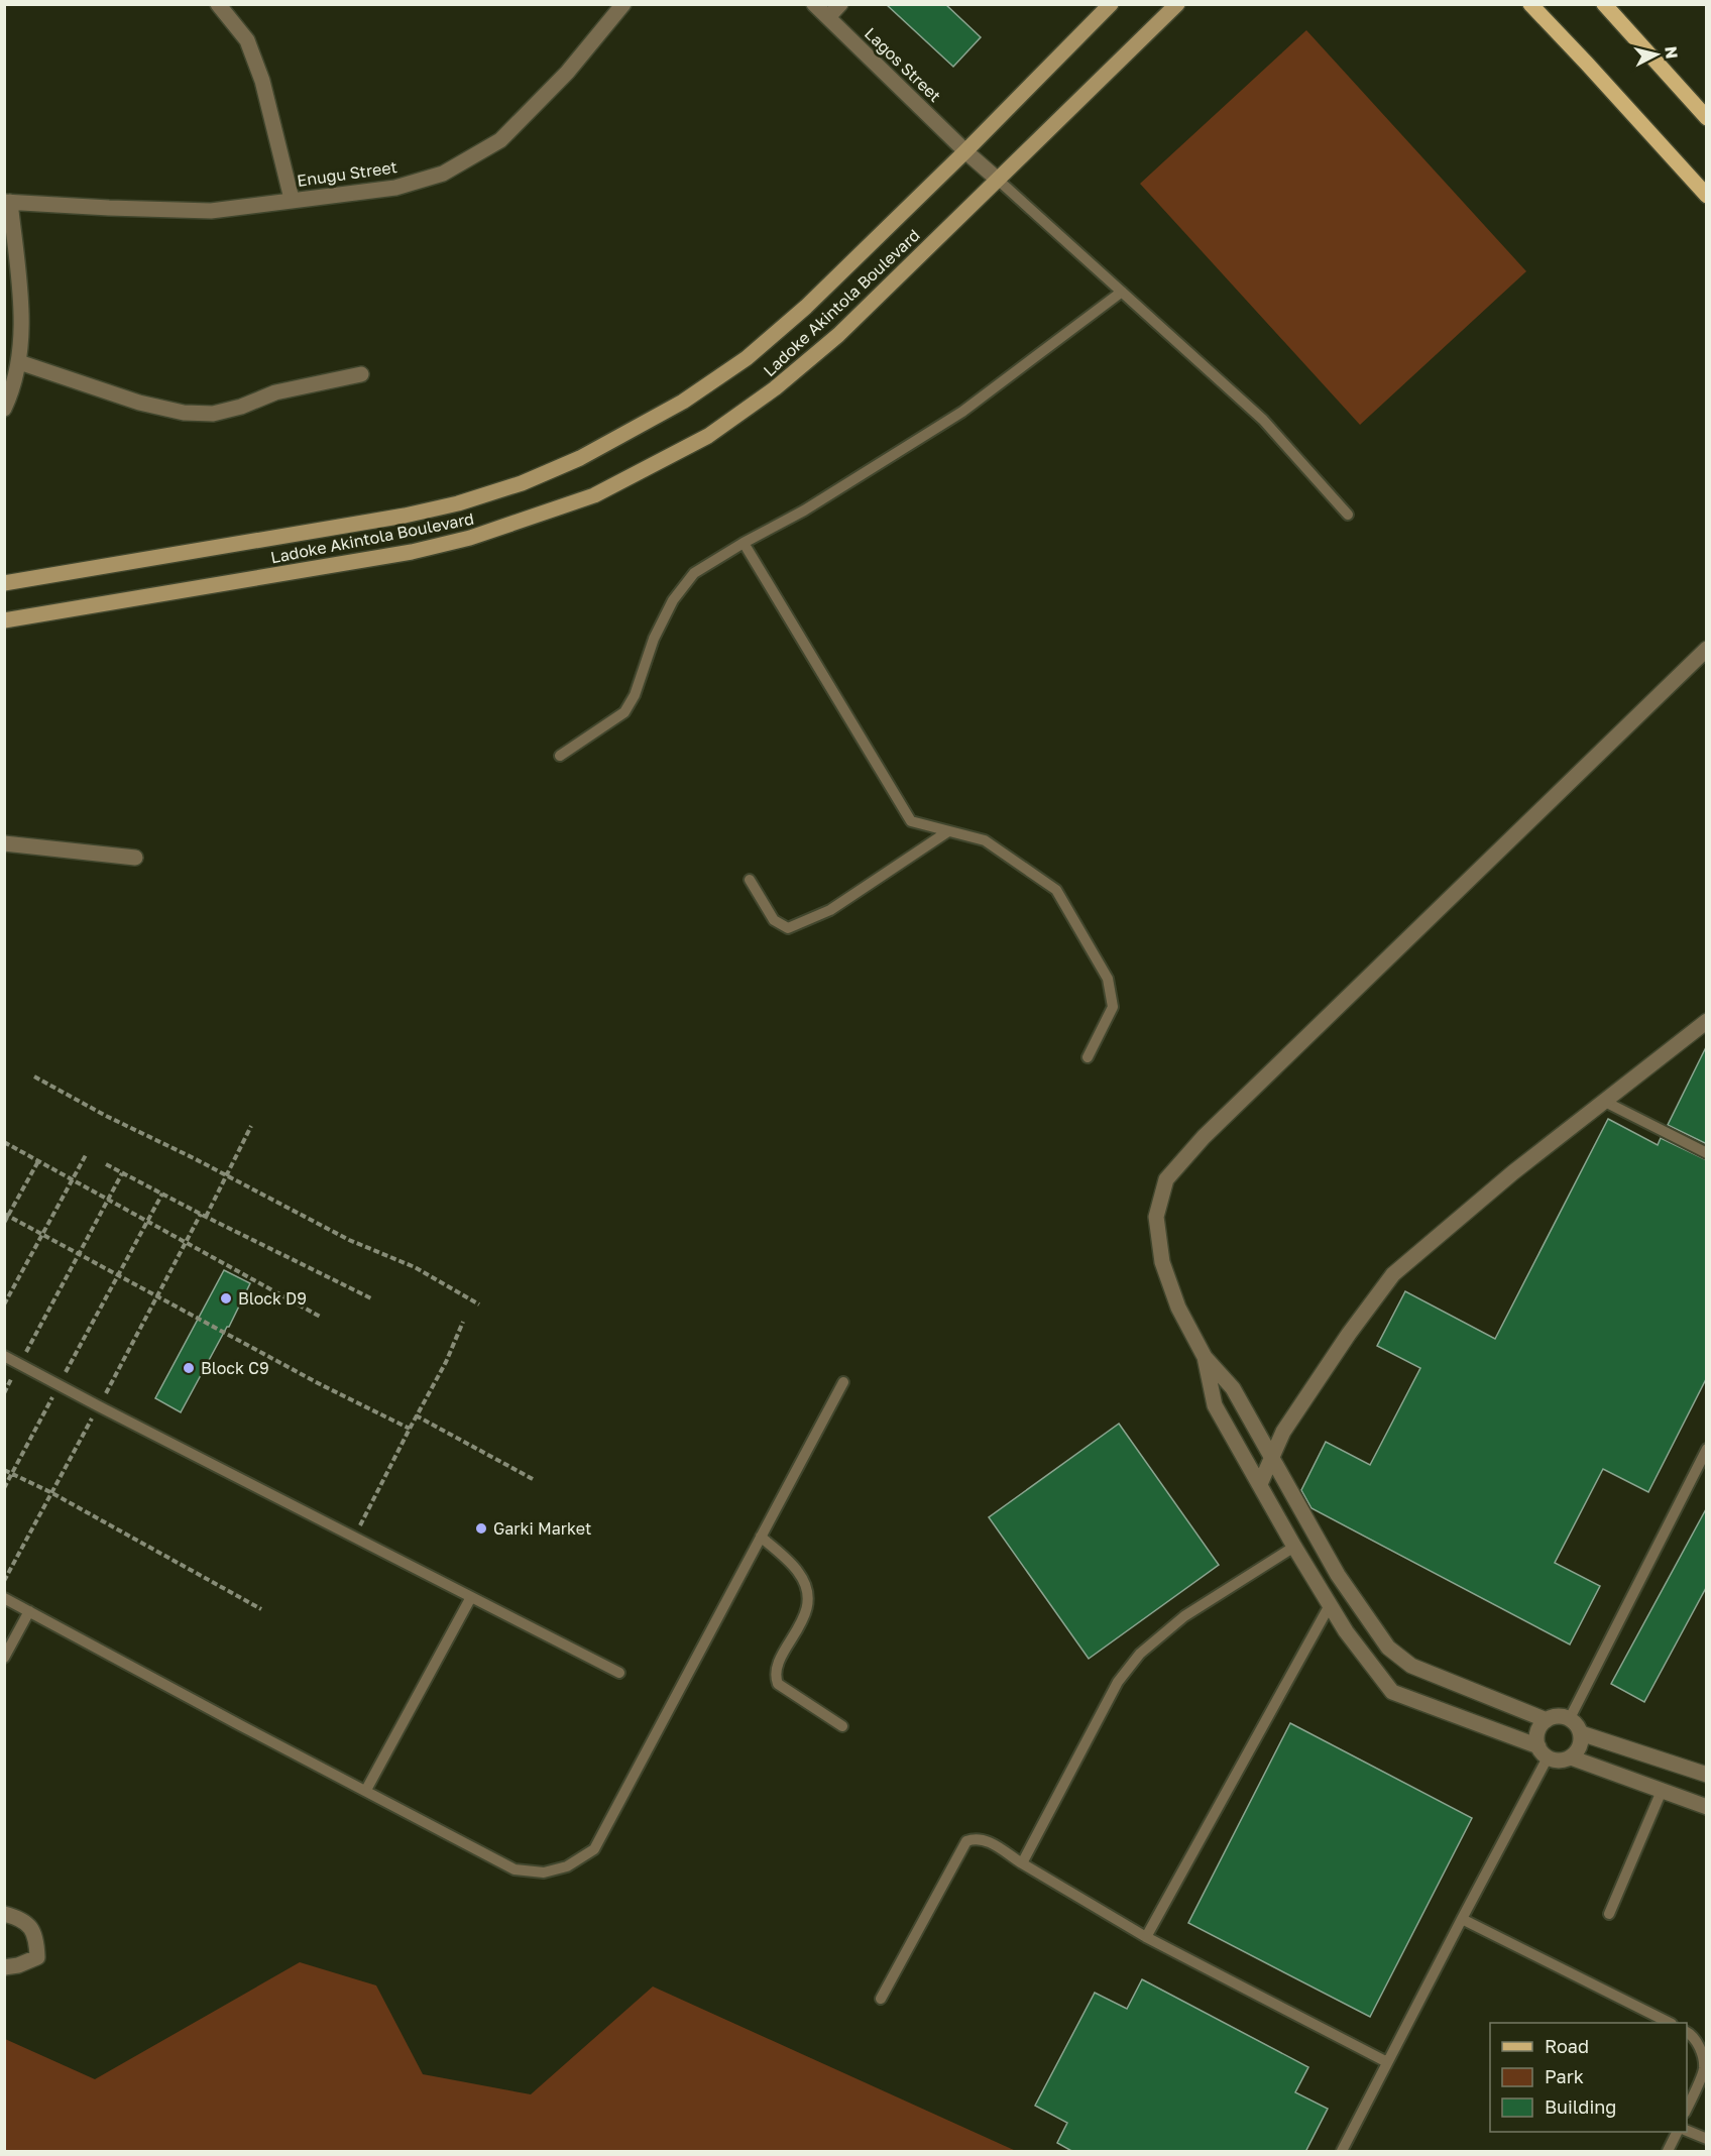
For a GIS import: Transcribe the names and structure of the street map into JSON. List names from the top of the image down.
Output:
{
  "streets": {
    "street": ["Lagos Street", "Enugu Street", "Ladoke Akintola Boulevard"]
  },
  "crossings": [
    ["Lagos Street", "Ladoke Akintola Boulevard"]
  ],
  "places": ["Block D9", "Block C9", "Garki Market"],
  "legend": ["Road", "Park", "Building"],
  "north": "right"
}
